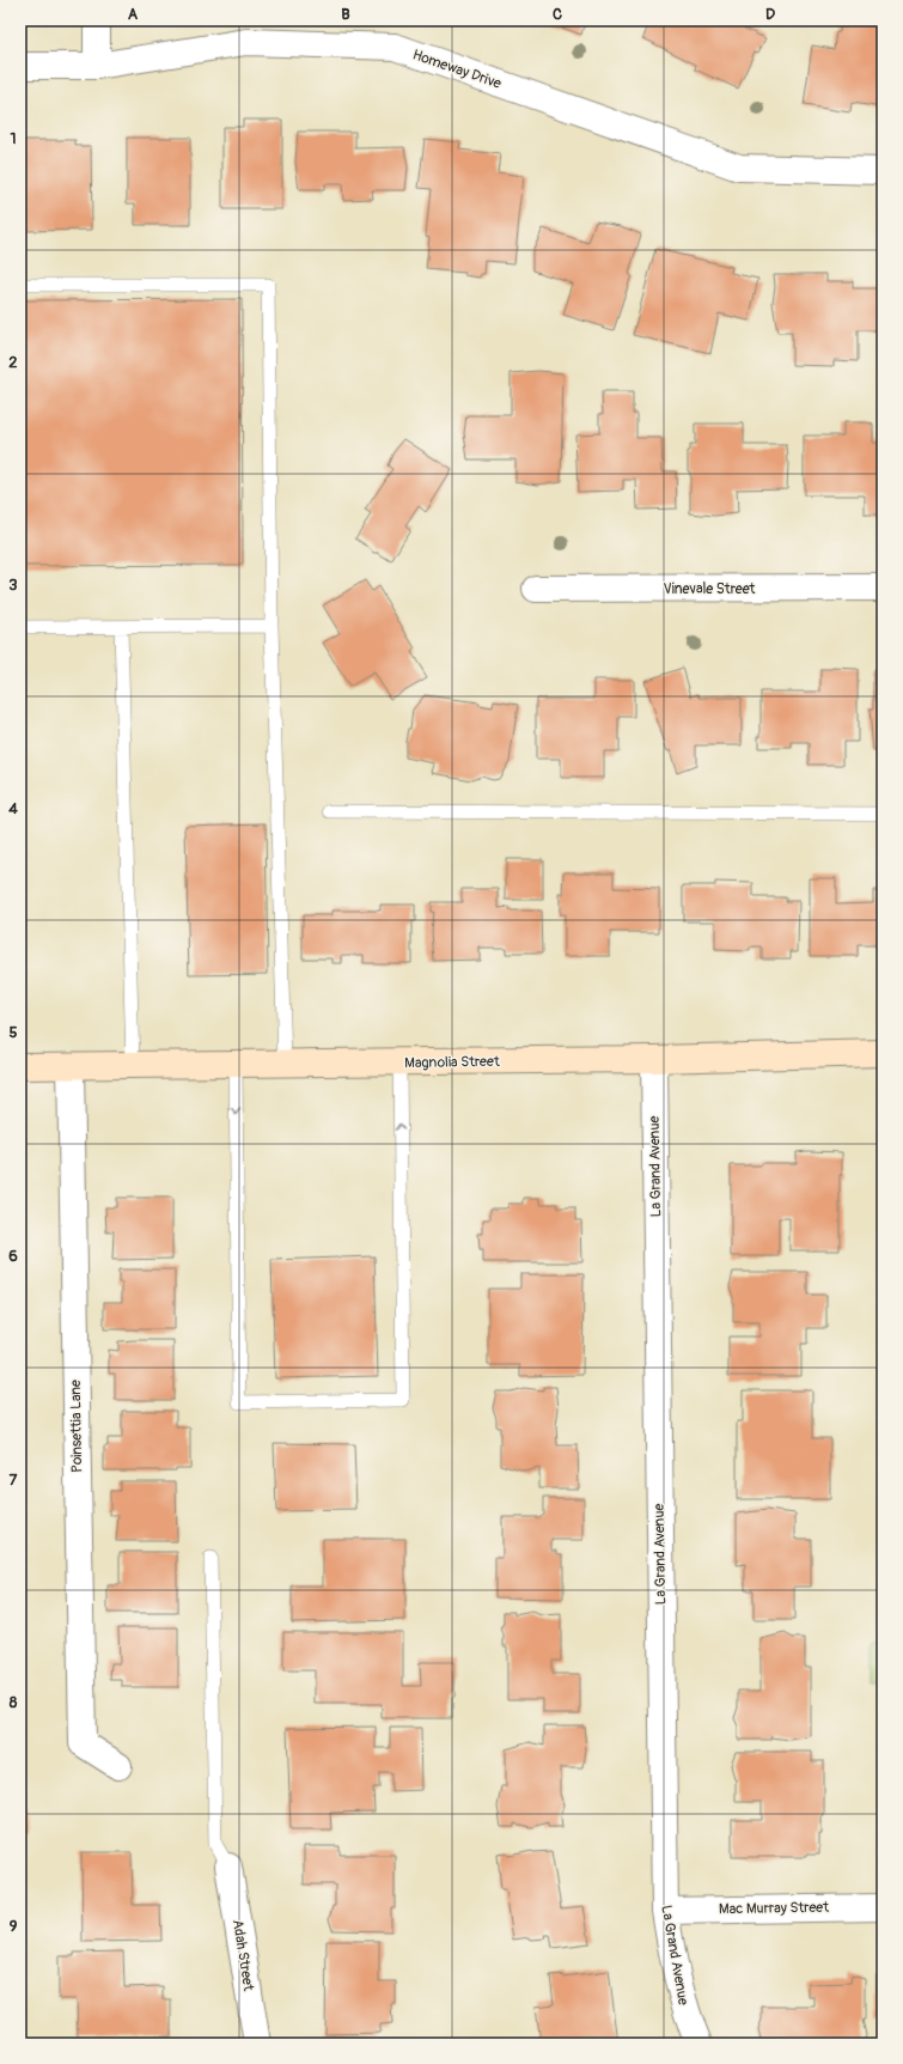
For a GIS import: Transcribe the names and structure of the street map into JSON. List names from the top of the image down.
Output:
{
  "streets": {
    "main road": ["Magnolia Street"],
    "street": [
      "Homeway Drive",
      "Vinevale Street",
      "La Grand Avenue",
      "Poinsettia Lane",
      "Mac Murray Street",
      "Adah Street"
    ]
  },
  "crossings": [
    ["Magnolia Street", "La Grand Avenue"],
    ["Magnolia Street", "Poinsettia Lane"],
    ["La Grand Avenue", "Mac Murray Street"]
  ],
  "grid": {
    "columns": [
      "A",
      "B",
      "C",
      "D"
    ],
    "rows": [
      "1",
      "2",
      "3",
      "4",
      "5",
      "6",
      "7",
      "8",
      "9"
    ]
  }
}
